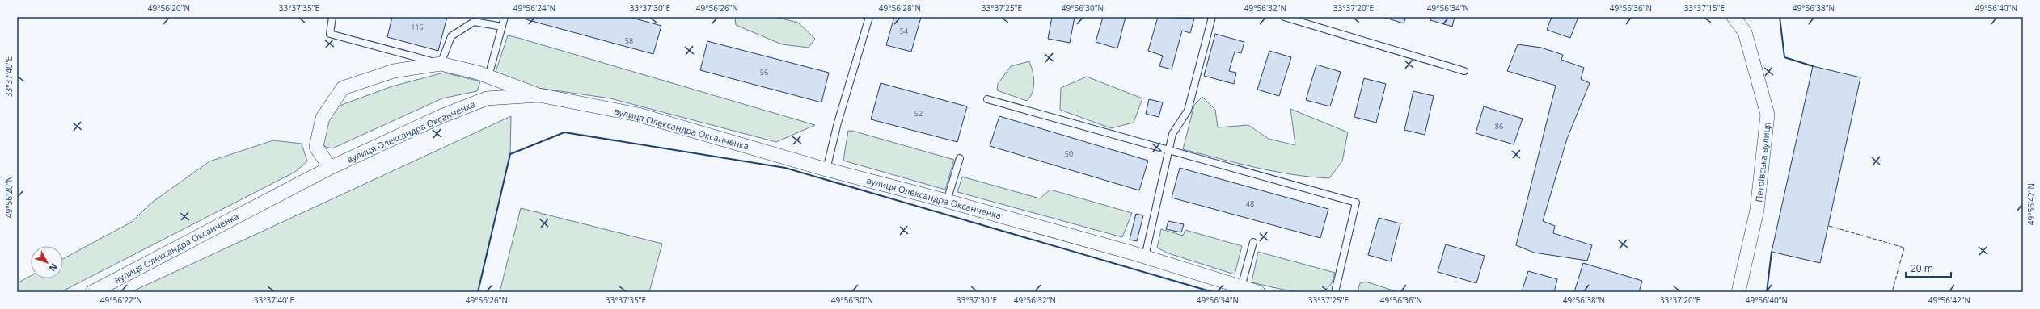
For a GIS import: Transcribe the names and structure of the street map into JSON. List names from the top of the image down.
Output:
{
  "streets": {
    "street": ["вулиця Олександра Оксанченка", "Петрівська вулиця"]
  },
  "house_numbers": [
    "116",
    "54",
    "58",
    "56",
    "52",
    "86",
    "50",
    "48"
  ],
  "scale_bar": "20 m",
  "north": "bottom right",
  "coordinates": [
    "49°56'20\"N",
    "33°37'35\"E",
    "49°56'24\"N",
    "33°37'30\"E",
    "49°56'26\"N",
    "49°56'28\"N",
    "33°37'25\"E",
    "49°56'30\"N",
    "49°56'32\"N",
    "33°37'20\"E",
    "49°56'34\"N",
    "49°56'36\"N",
    "33°37'15\"E",
    "49°56'38\"N",
    "49°56'40\"N",
    "33°37'40\"E",
    "49°56'42\"N",
    "49°56'22\"N"
  ]
}
